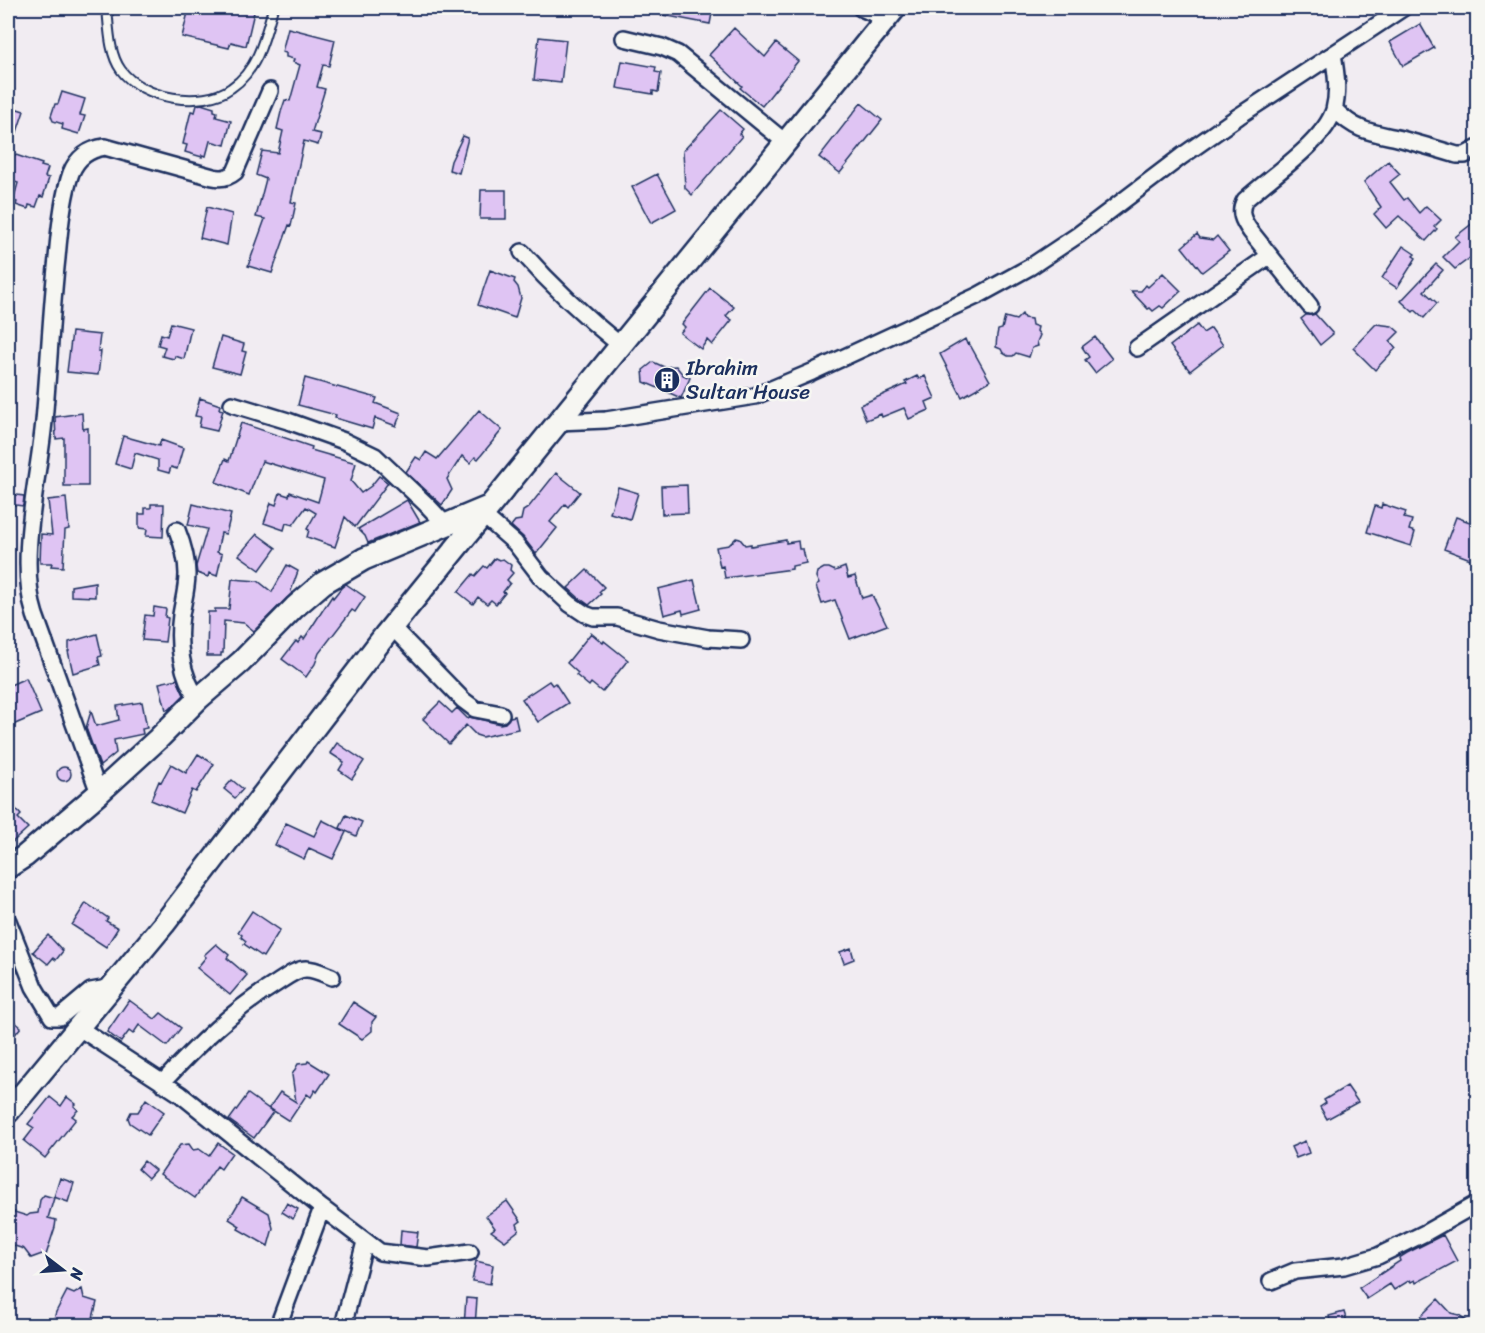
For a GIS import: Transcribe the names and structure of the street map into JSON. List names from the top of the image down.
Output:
{
  "places": {
    "building": ["Ibrahim Sultan House"]
  },
  "north": "right"
}
